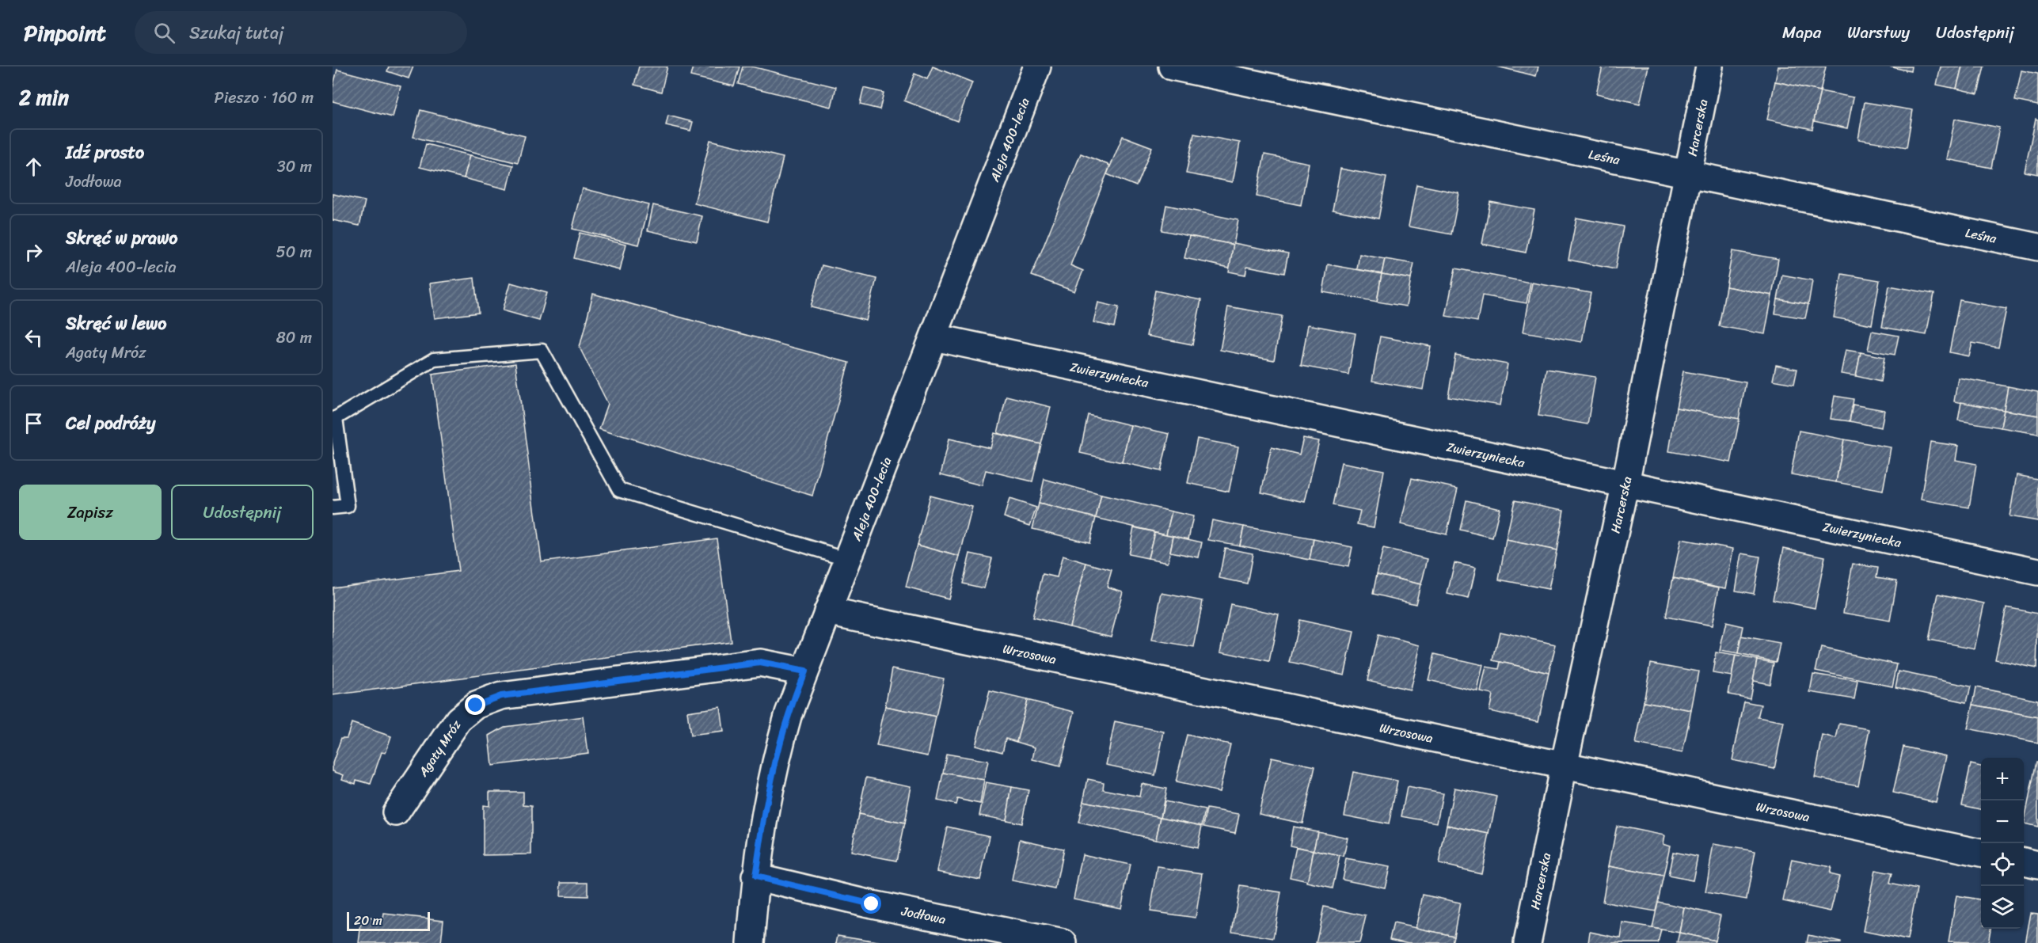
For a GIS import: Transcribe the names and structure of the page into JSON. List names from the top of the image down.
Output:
{
  "streets": {
    "street": [
      "Harcerska",
      "Aleja 400-lecia",
      "Leśna",
      "Zwierzyniecka",
      "Wrzosowa",
      "Agaty Mróz",
      "Jodłowa"
    ]
  },
  "crossings": [
    ["Harcerska", "Leśna"],
    ["Harcerska", "Zwierzyniecka"],
    ["Harcerska", "Wrzosowa"],
    ["Aleja 400-lecia", "Zwierzyniecka"],
    ["Aleja 400-lecia", "Wrzosowa"],
    ["Aleja 400-lecia", "Agaty Mróz"],
    ["Aleja 400-lecia", "Jodłowa"]
  ],
  "scale_bar": "20 m",
  "page": {
    "header": "Pinpoint",
    "search": "Szukaj tutaj",
    "nav": ["Mapa", "Warstwy", "Udostępnij"],
    "heading": ["2 min", "Pieszo · 160 m"],
    "list": [
      ["Idź prosto", "Jodłowa", "30 m"],
      ["Skręć w prawo", "Aleja 400-lecia", "50 m"],
      ["Skręć w lewo", "Agaty Mróz", "80 m"],
      "Cel podróży"
    ],
    "buttons": ["Zapisz", "Udostępnij"],
    "map_buttons": ["+", "−"],
    "scale": "20 m"
  }
}
